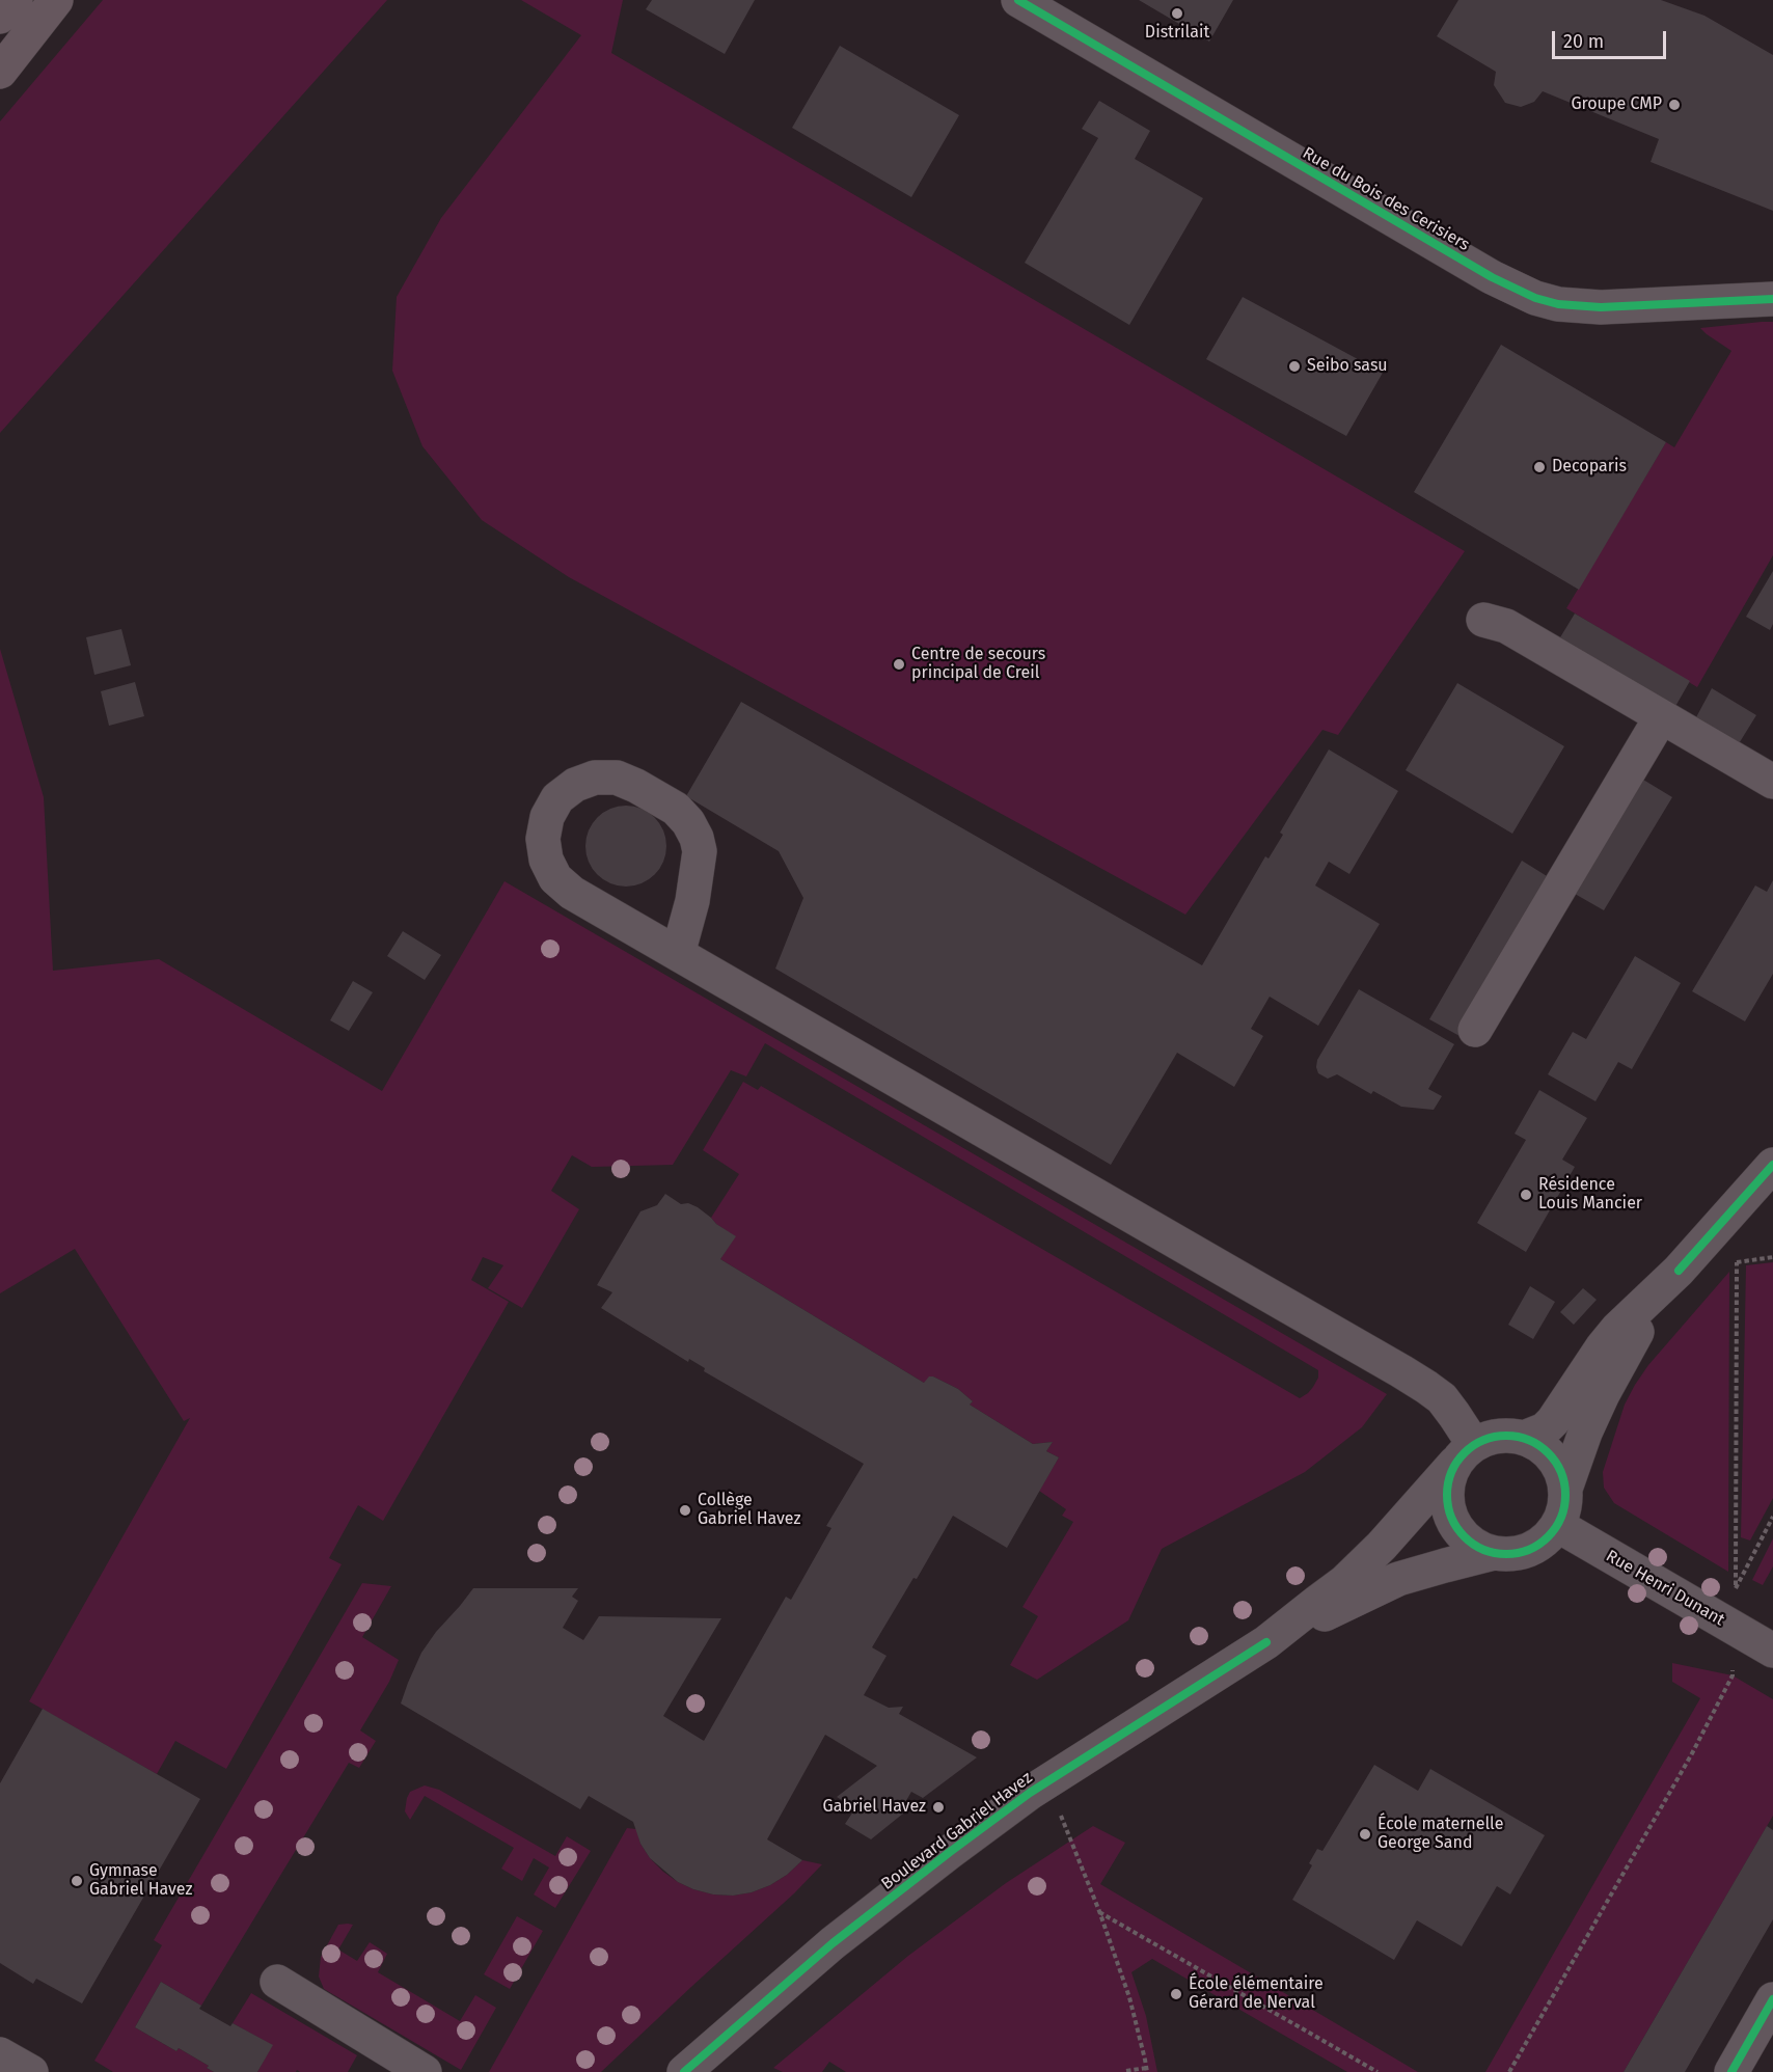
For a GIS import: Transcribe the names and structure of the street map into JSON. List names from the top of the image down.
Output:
{
  "streets": {
    "street": ["Rue du Bois des Cerisiers", "Rue Henri Dunant", "Boulevard Gabriel Havez"]
  },
  "crossings": [
    ["Rue Henri Dunant", "Boulevard Gabriel Havez"]
  ],
  "places": [
    "Distrilait",
    "Groupe CMP",
    "Seibo sasu",
    "Decoparis",
    "Centre de secours principal de Creil",
    "Résidence Louis Mancier",
    "Collège Gabriel Havez",
    "Gabriel Havez",
    "École maternelle George Sand",
    "Gymnase Gabriel Havez",
    "École élémentaire Gérard de Nerval"
  ],
  "scale_bar": "20 m"
}
